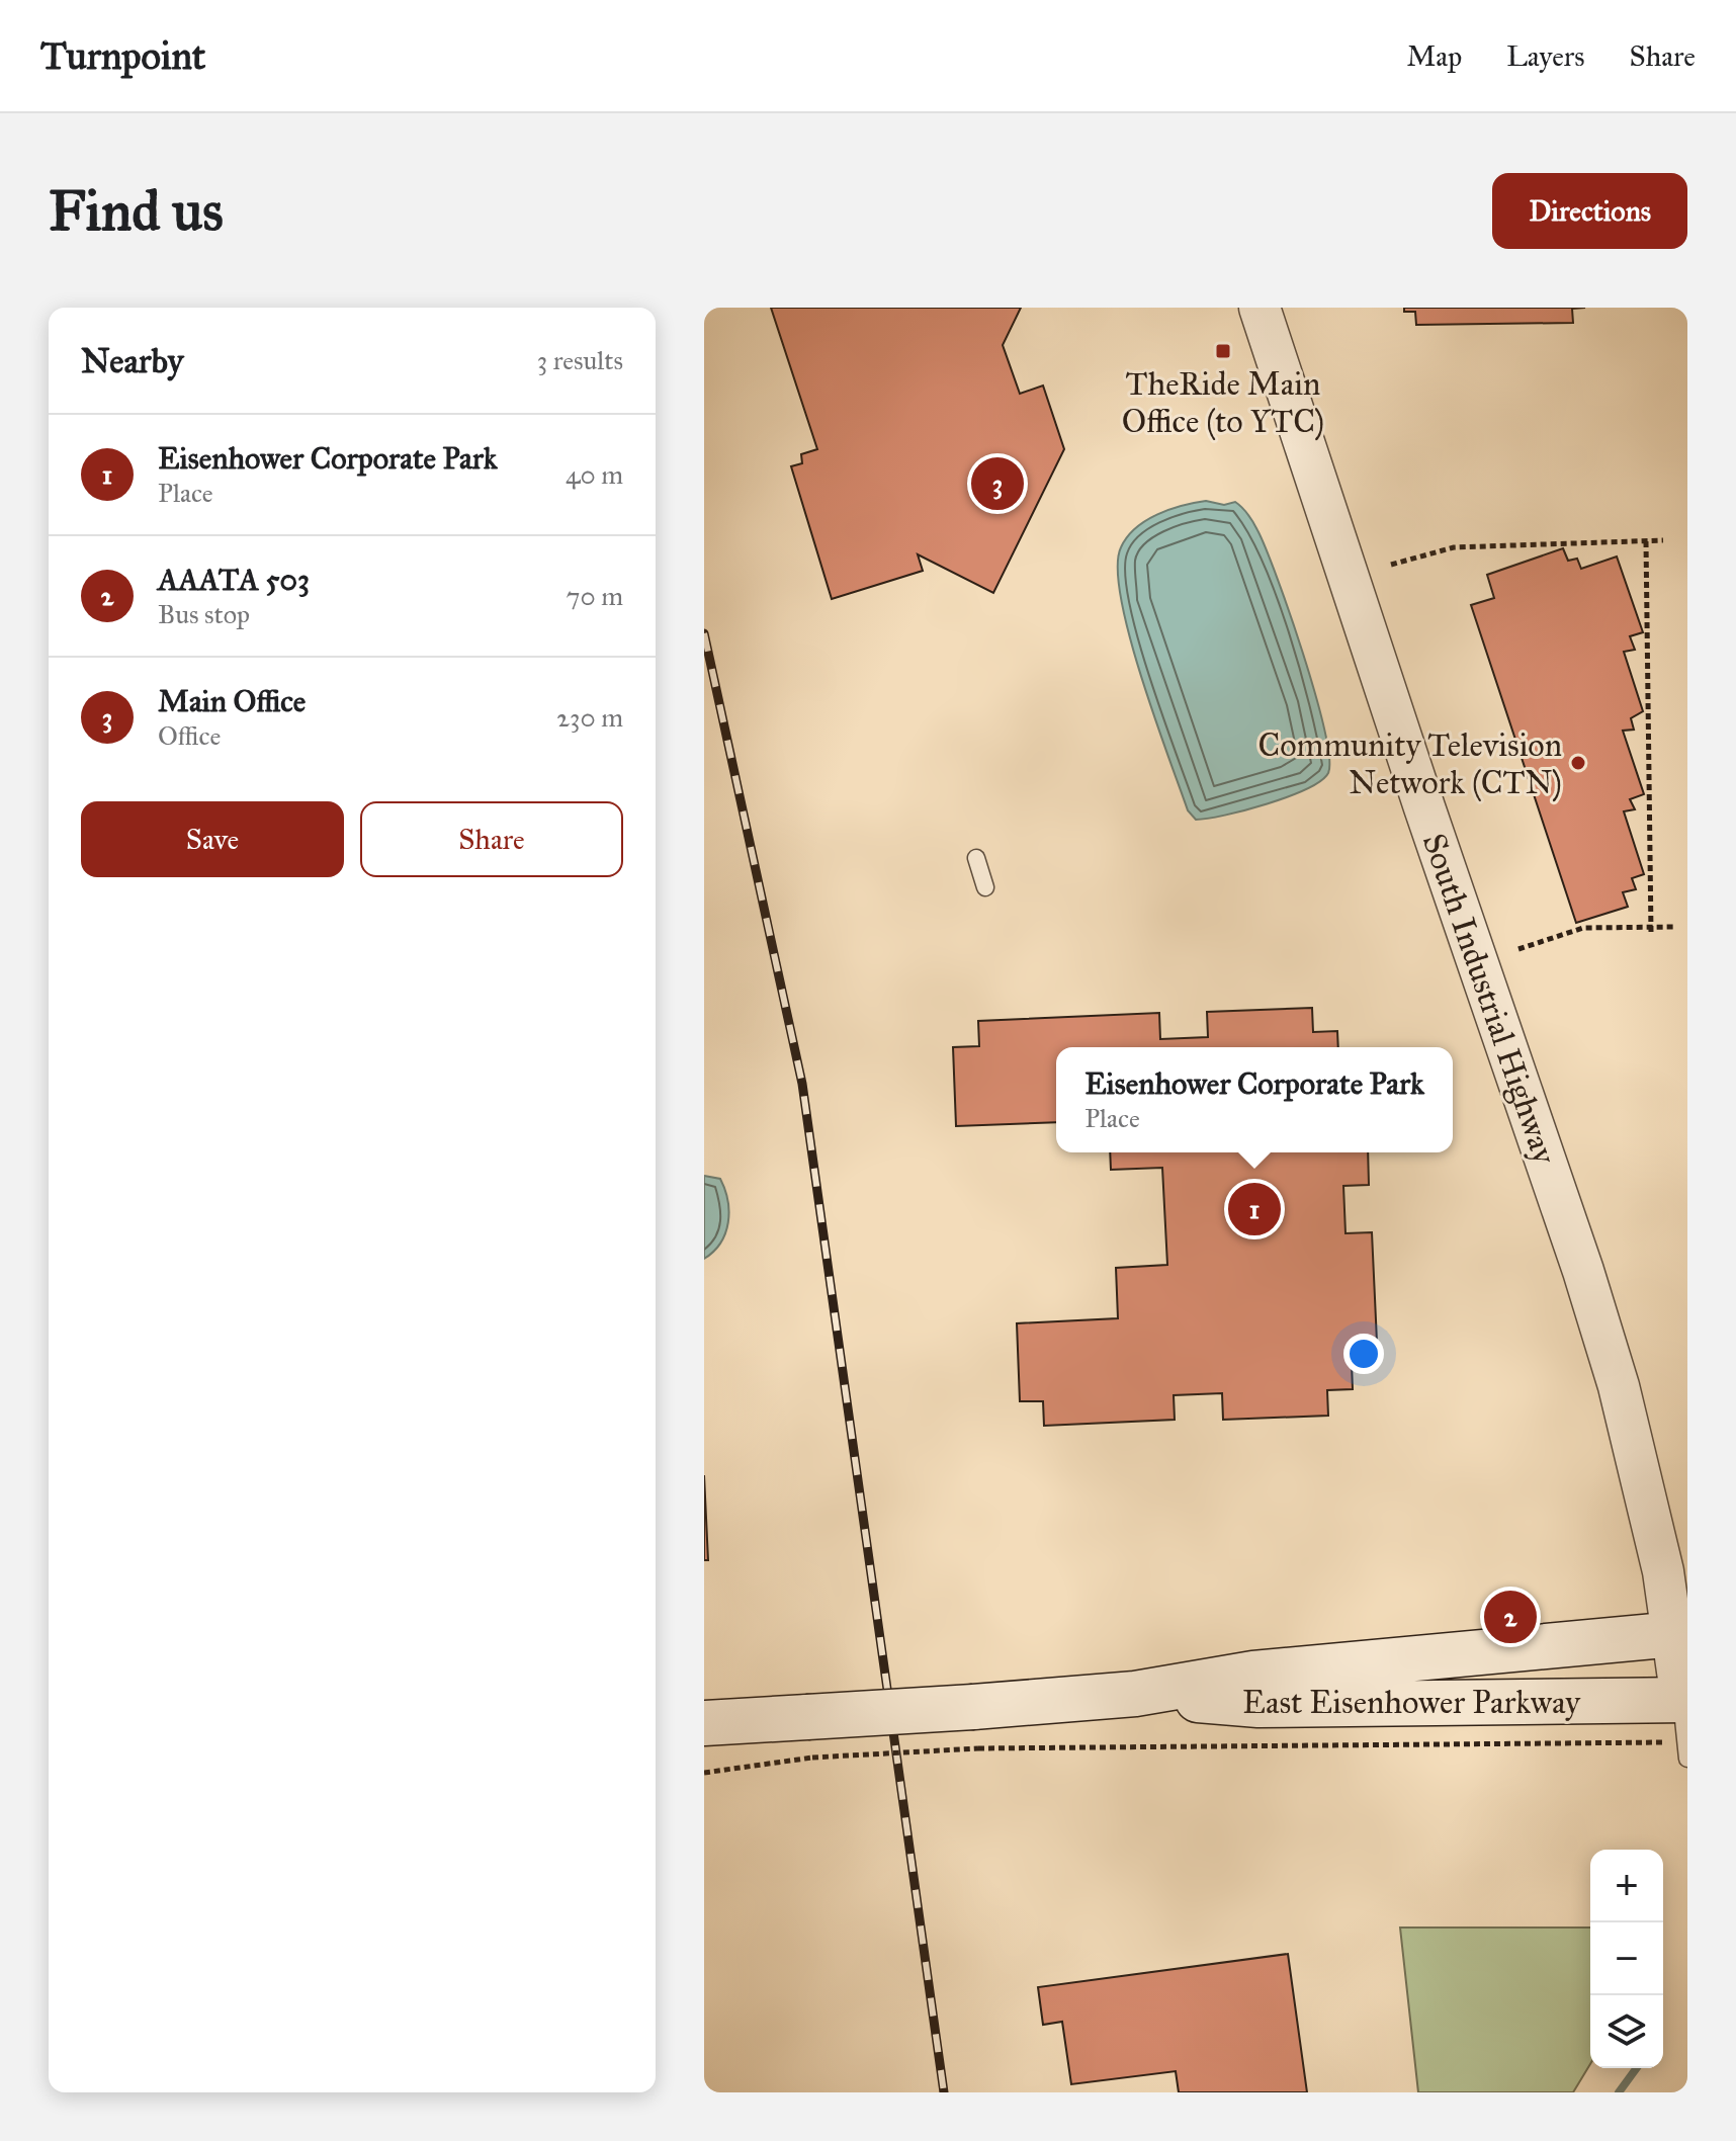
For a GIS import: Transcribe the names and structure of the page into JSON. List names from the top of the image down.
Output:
{
  "streets": {
    "main road": ["East Eisenhower Parkway"],
    "street": ["South Industrial Highway"]
  },
  "crossings": [
    ["South Industrial Highway", "East Eisenhower Parkway"]
  ],
  "places": {
    "transit": ["TheRide Main Office (to YTC)"],
    "other": ["Community Television Network (CTN)"]
  },
  "page": {
    "header": "Turnpoint",
    "nav": ["Map", "Layers", "Share"],
    "buttons": [
      "Directions",
      ["Save", "Share"]
    ],
    "title": "Find us",
    "heading": ["Nearby", "3 results"],
    "list": [
      {
        "mark": "1",
        "name": "Eisenhower Corporate Park",
        "note": "Place",
        "value": "40 m"
      },
      {
        "mark": "2",
        "name": "AAATA 503",
        "note": "Bus stop",
        "value": "70 m"
      },
      {
        "mark": "3",
        "name": "Main Office",
        "note": "Office",
        "value": "230 m"
      }
    ],
    "pins": ["3", "1", "2"],
    "popup": ["Eisenhower Corporate Park", "Place"],
    "map_buttons": ["+", "−"]
  }
}
